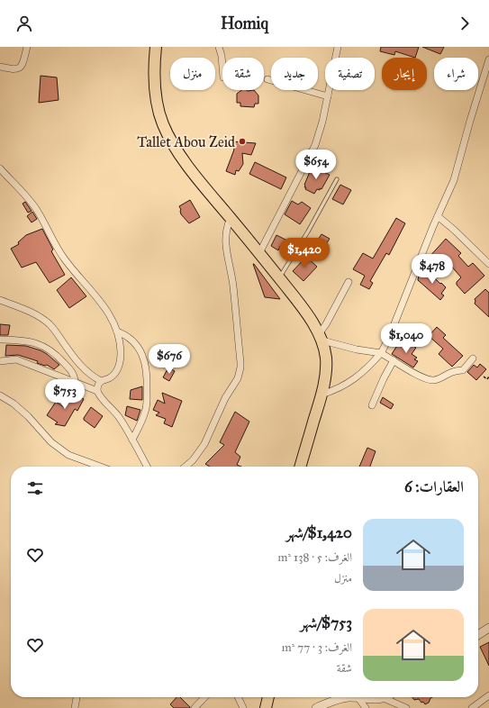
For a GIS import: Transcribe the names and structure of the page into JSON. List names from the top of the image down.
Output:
{
  "places": ["Tallet Abou Zeid"],
  "page": {
    "header": "Homiq",
    "chip": [
      "شراء",
      "إيجار",
      "تصفية",
      "جديد",
      "شقة",
      "منزل"
    ],
    "price": [
      "$654",
      "$1,420",
      "$478",
      "$1,040",
      "$676",
      "$753"
    ],
    "heading": "العقارات: 6",
    "list": [
      {
        "name": "$1,420/شهر",
        "note": "الغرف: 5 · 138 m² · منزل"
      },
      {
        "name": "$753/شهر",
        "note": "الغرف: 3 · 77 m² · شقة"
      }
    ]
  }
}
